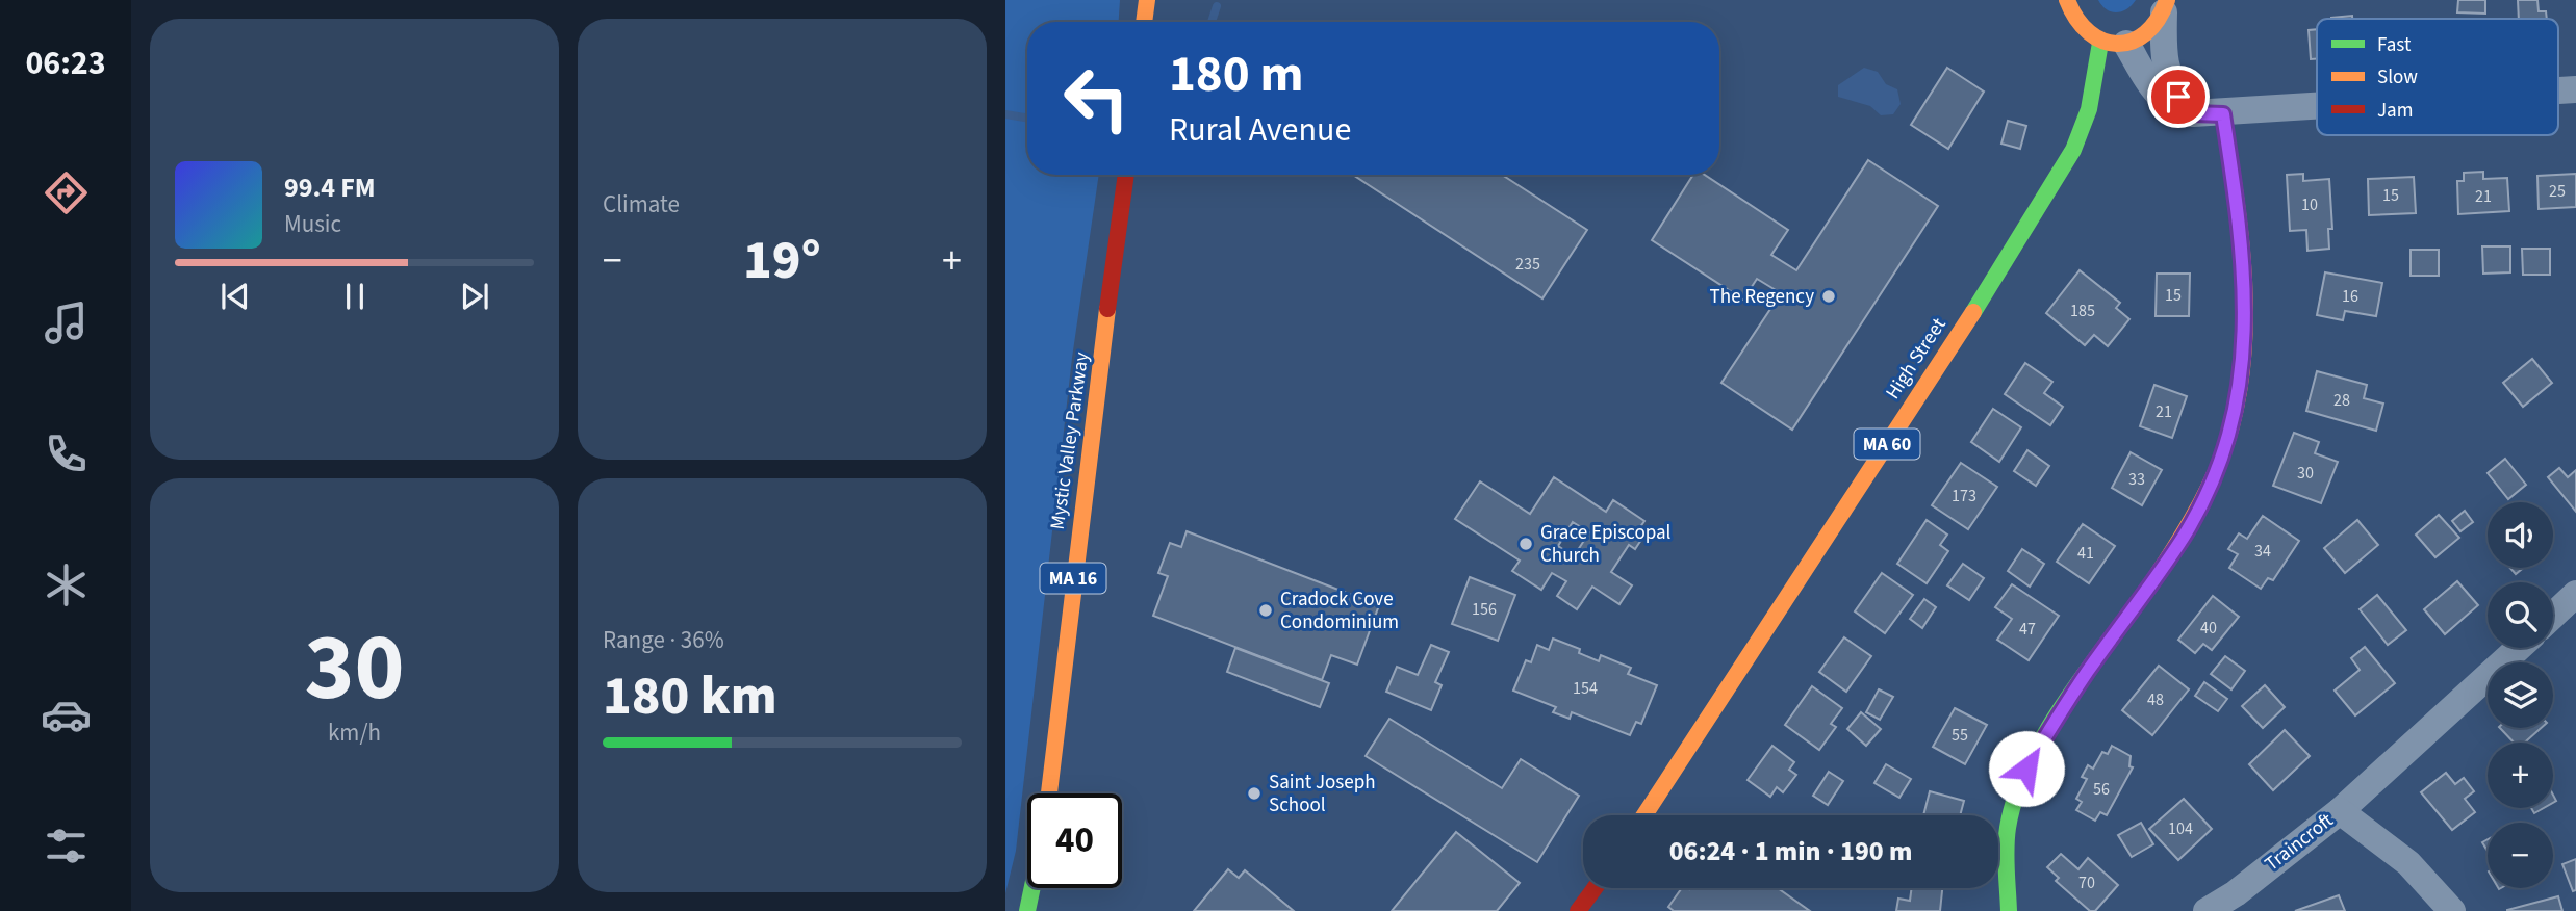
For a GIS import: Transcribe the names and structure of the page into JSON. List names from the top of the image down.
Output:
{
  "streets": {
    "main road": [
      "High Street",
      "Mystic Valley Parkway",
      "MA 60",
      "MA 16"
    ],
    "street": ["Traincroft"]
  },
  "places": [
    "The Regency",
    "Grace Episcopal Church",
    "Cradock Cove Condominium",
    "Saint Joseph School"
  ],
  "house_numbers": [
    "25",
    "15",
    "21",
    "10",
    "235",
    "15",
    "16",
    "185",
    "28",
    "21",
    "30",
    "33",
    "173",
    "34",
    "41",
    "156",
    "40",
    "47",
    "154",
    "48",
    "55",
    "56",
    "104",
    "70"
  ],
  "legend": ["Fast", "Slow", "Jam"],
  "page": {
    "tabs": "06:23",
    "tile": [
      "Climate",
      ["30", "km/h"],
      ["Range · 36%", "180 km"]
    ],
    "turn": ["180 m", "Rural Avenue"],
    "song": ["99.4 FM", "Music"],
    "heat": ["−", "19°", "+"],
    "map_buttons": ["+", "−"],
    "limit": "40",
    "trip": "06:24 · 1 min · 190 m"
  }
}
